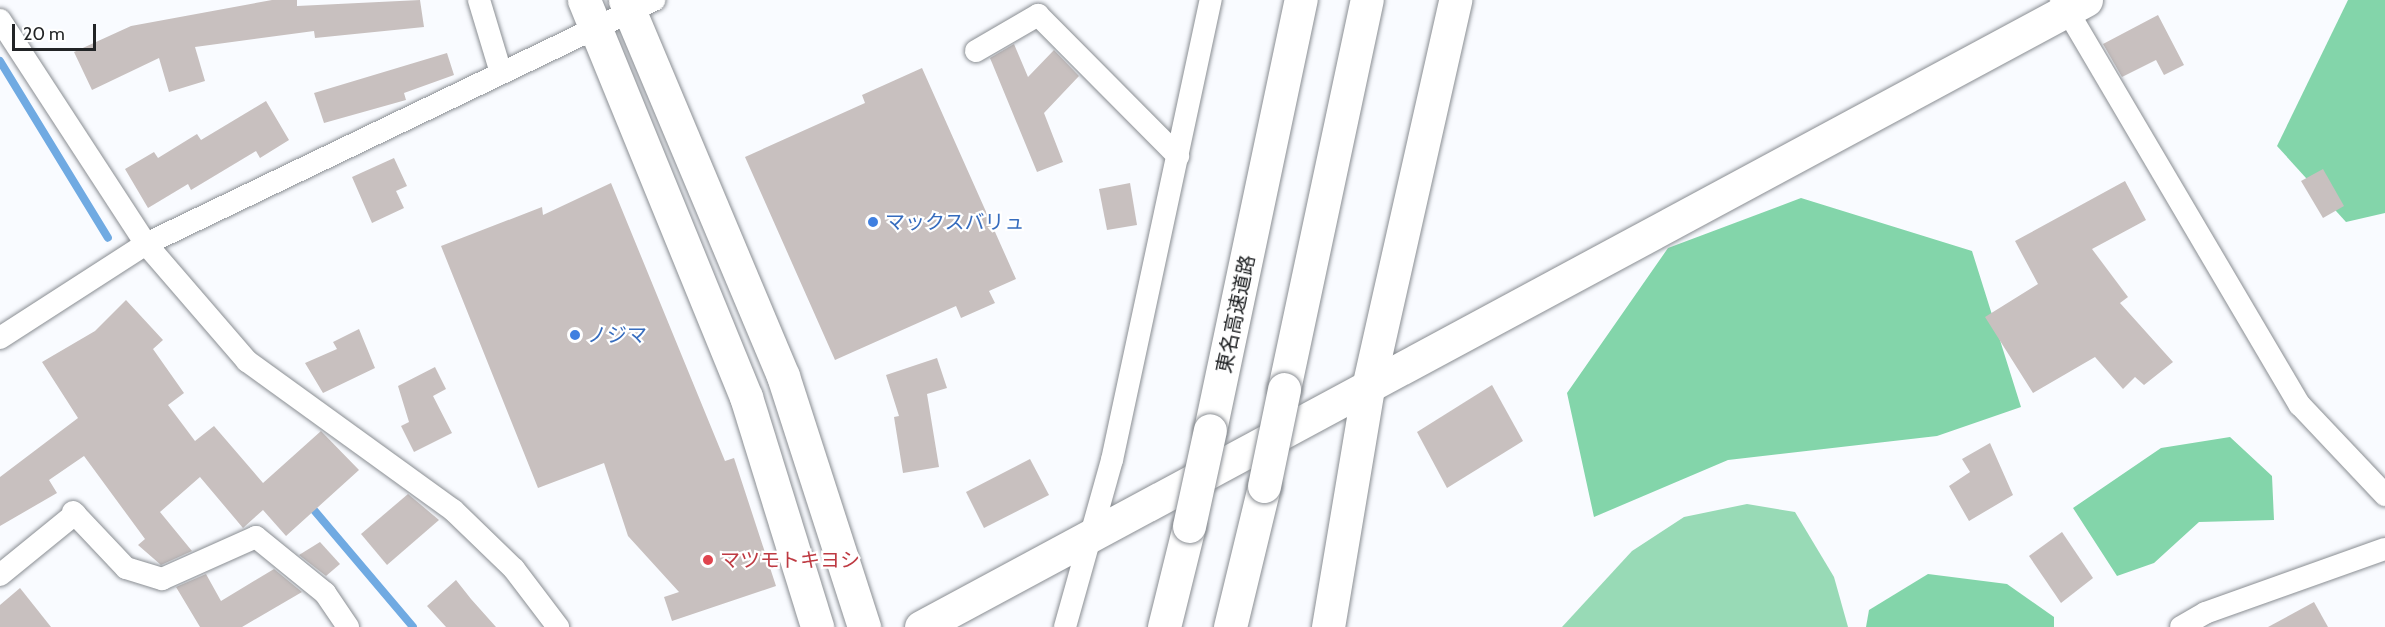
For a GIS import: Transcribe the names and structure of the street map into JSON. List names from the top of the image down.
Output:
{
  "streets": {
    "main road": ["東名高速道路"]
  },
  "places": ["マックスバリュ", "ノジマ", "マツモトキヨシ"],
  "scale_bar": "20 m"
}
